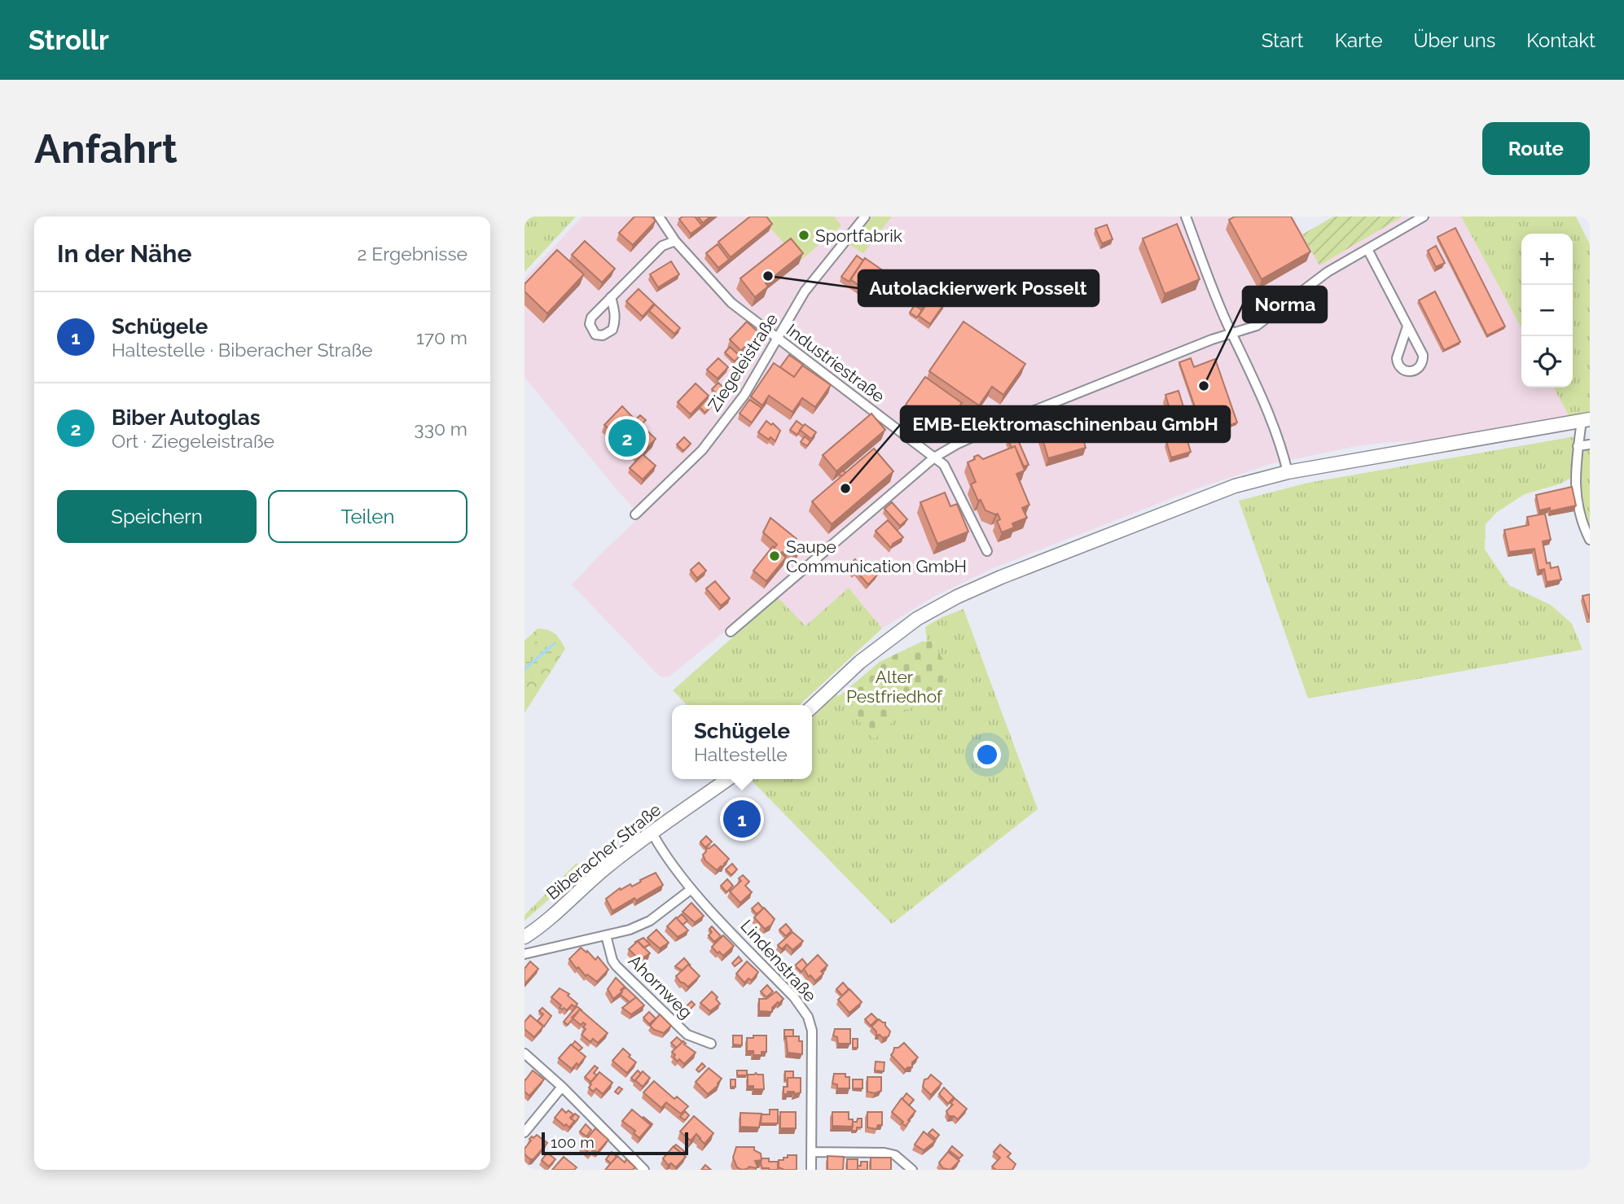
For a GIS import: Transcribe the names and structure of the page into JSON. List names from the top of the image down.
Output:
{
  "streets": {
    "street": [
      "Ziegeleistraße",
      "Industriestraße",
      "Biberacher Straße",
      "Lindenstraße",
      "Ahornweg"
    ]
  },
  "crossings": [
    ["Ziegeleistraße", "Industriestraße"],
    ["Biberacher Straße", "Lindenstraße"]
  ],
  "parks": ["Alter Pestfriedhof"],
  "places": [
    "Sportfabrik",
    "Autolackierwerk Posselt",
    "Norma",
    "EMB-Elektromaschinenbau GmbH",
    "Saupe Communication GmbH"
  ],
  "scale_bar": "100 m",
  "page": {
    "header": "Strollr",
    "nav": [
      "Start",
      "Karte",
      "Über uns",
      "Kontakt"
    ],
    "buttons": [
      "Route",
      ["Speichern", "Teilen"]
    ],
    "title": "Anfahrt",
    "heading": ["In der Nähe", "2 Ergebnisse"],
    "map_buttons": ["+", "−"],
    "list": [
      {
        "mark": "1",
        "name": "Schügele",
        "note": "Haltestelle · Biberacher Straße",
        "value": "170 m"
      },
      {
        "mark": "2",
        "name": "Biber Autoglas",
        "note": "Ort · Ziegeleistraße",
        "value": "330 m"
      }
    ],
    "pins": ["2", "1"],
    "popup": ["Schügele", "Haltestelle"],
    "scale": "100 m"
  }
}
